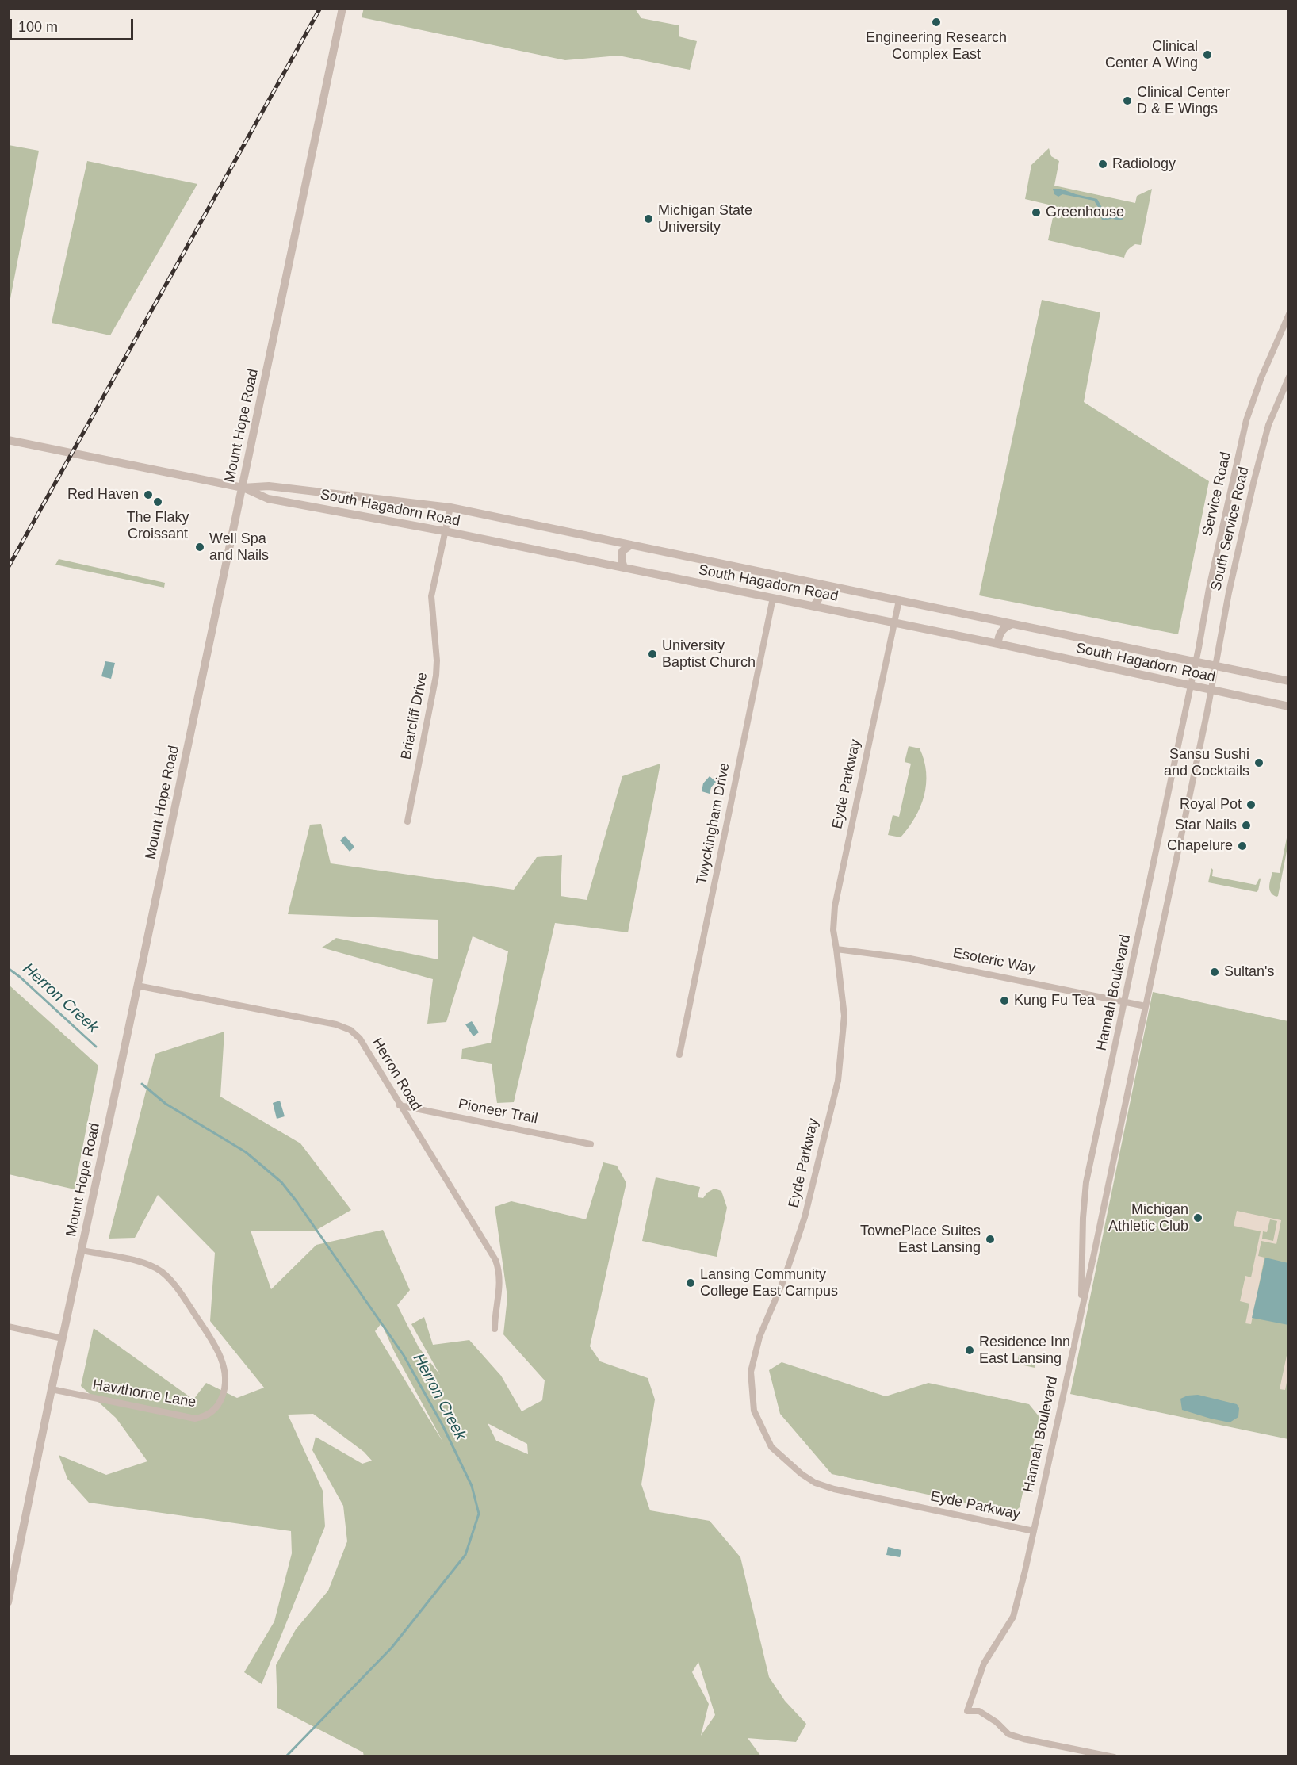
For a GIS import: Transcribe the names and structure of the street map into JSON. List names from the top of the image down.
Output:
{
  "streets": {
    "street": [
      "Mount Hope Road",
      "Service Road",
      "South Hagadorn Road",
      "South Service Road",
      "Briarcliff Drive",
      "Eyde Parkway",
      "Twyckingham Drive",
      "Esoteric Way",
      "Hannah Boulevard",
      "Herron Road",
      "Pioneer Trail",
      "Hawthorne Lane"
    ]
  },
  "crossings": [
    ["Mount Hope Road", "South Hagadorn Road"],
    ["Mount Hope Road", "Herron Road"],
    ["Mount Hope Road", "Hawthorne Lane"],
    ["Service Road", "South Hagadorn Road"],
    ["Service Road", "Hannah Boulevard"],
    ["South Hagadorn Road", "South Service Road"],
    ["South Hagadorn Road", "Briarcliff Drive"],
    ["South Hagadorn Road", "Eyde Parkway"],
    ["South Hagadorn Road", "Twyckingham Drive"],
    ["South Hagadorn Road", "Hannah Boulevard"],
    ["South Service Road", "Hannah Boulevard"],
    ["Eyde Parkway", "Esoteric Way"],
    ["Eyde Parkway", "Hannah Boulevard"],
    ["Esoteric Way", "Hannah Boulevard"],
    ["Herron Road", "Pioneer Trail"]
  ],
  "water": ["Herron Creek"],
  "places": [
    "Engineering Research Complex East",
    "Clinical Center A Wing",
    "Clinical Center D & E Wings",
    "Radiology",
    "Greenhouse",
    "Michigan State University",
    "Red Haven",
    "The Flaky Croissant",
    "Well Spa and Nails",
    "University Baptist Church",
    "Sansu Sushi and Cocktails",
    "Royal Pot",
    "Star Nails",
    "Chapelure",
    "Sultan's",
    "Kung Fu Tea",
    "Michigan Athletic Club",
    "TownePlace Suites East Lansing",
    "Lansing Community College East Campus",
    "Residence Inn East Lansing"
  ],
  "scale_bar": "100 m"
}
